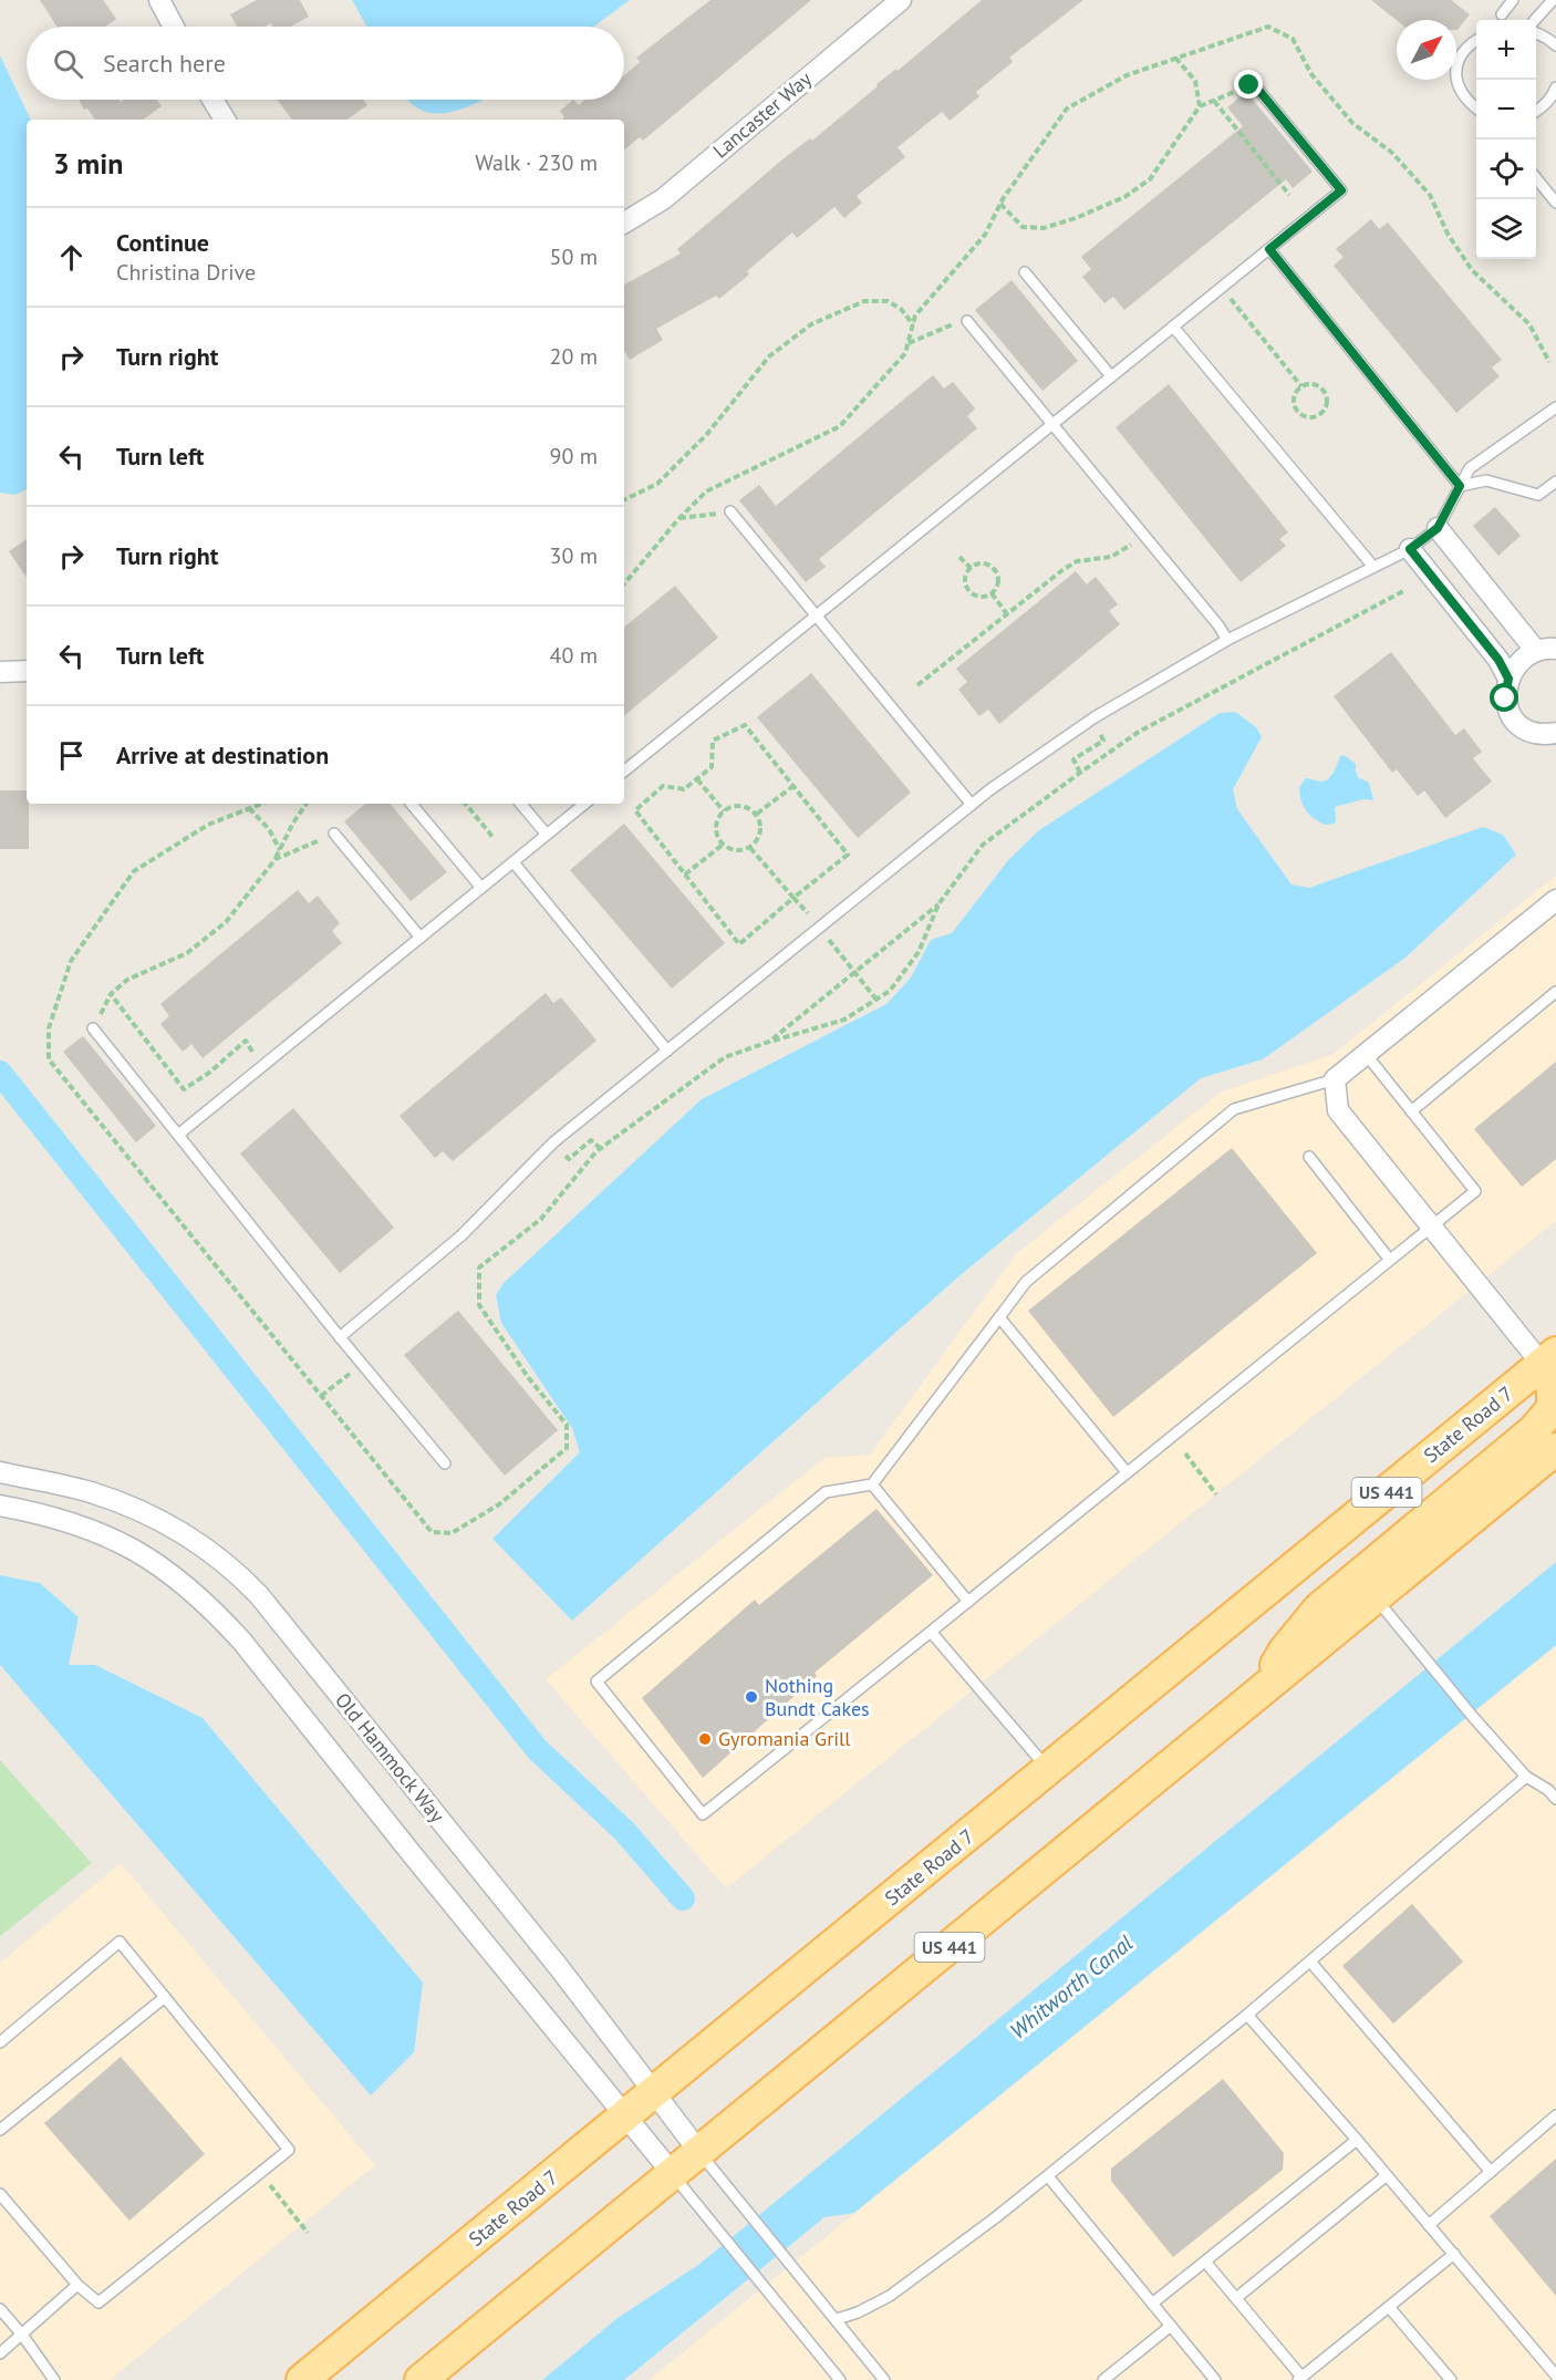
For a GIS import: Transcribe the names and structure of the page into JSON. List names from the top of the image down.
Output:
{
  "streets": {
    "main road": ["State Road 7", "US 441"],
    "street": ["Lancaster Way", "Old Hammock Way"]
  },
  "crossings": [
    ["State Road 7", "Old Hammock Way"],
    ["US 441", "Old Hammock Way"]
  ],
  "water": ["Whitworth Canal"],
  "places": ["Nothing Bundt Cakes", "Gyromania Grill"],
  "north": "top right",
  "page": {
    "map_buttons": ["+", "−"],
    "search": "Search here",
    "heading": ["3 min", "Walk · 230 m"],
    "list": [
      ["Continue", "Christina Drive", "50 m"],
      ["Turn right", "20 m"],
      ["Turn left", "90 m"],
      ["Turn right", "30 m"],
      ["Turn left", "40 m"],
      "Arrive at destination"
    ]
  }
}
